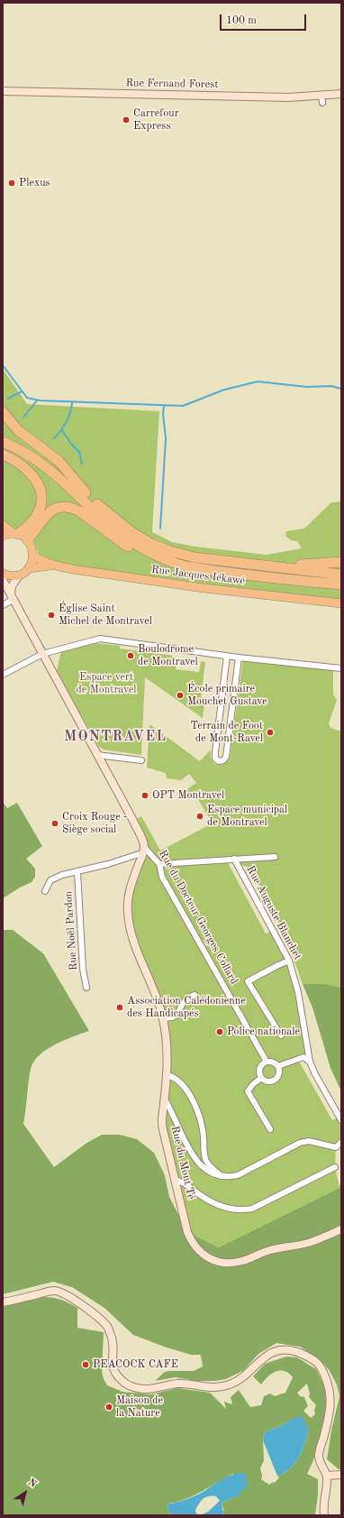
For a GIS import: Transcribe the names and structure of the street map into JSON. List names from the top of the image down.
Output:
{
  "streets": {
    "main road": ["Rue Jacques Iékawé"],
    "street": [
      "Rue Fernand Forest",
      "Rue Auguste Blanchet",
      "Rue du Docteur Georges Collard",
      "Rue Noël Pardon",
      "Rue du Mont Té"
    ]
  },
  "crossings": [
    ["Rue Auguste Blanchet", "Rue du Docteur Georges Collard"],
    ["Rue du Docteur Georges Collard", "Rue du Mont Té"]
  ],
  "districts": ["MONTRAVEL"],
  "parks": ["Espace vert de Montravel"],
  "places": [
    "Carrefour Express",
    "Plexus",
    "Église Saint Michel de Montravel",
    "Boulodrome de Montravel",
    "École primaire Mouchet Gustave",
    "Terrain de Foot de Mont-Ravel",
    "OPT Montravel",
    "Espace municipal de Montravel",
    "Croix Rouge - Siège social",
    "Association Calédonienne des Handicapés",
    "Police nationale",
    "PEACOCK CAFE",
    "Maison de la Nature"
  ],
  "scale_bar": "100 m",
  "north": "top right"
}
